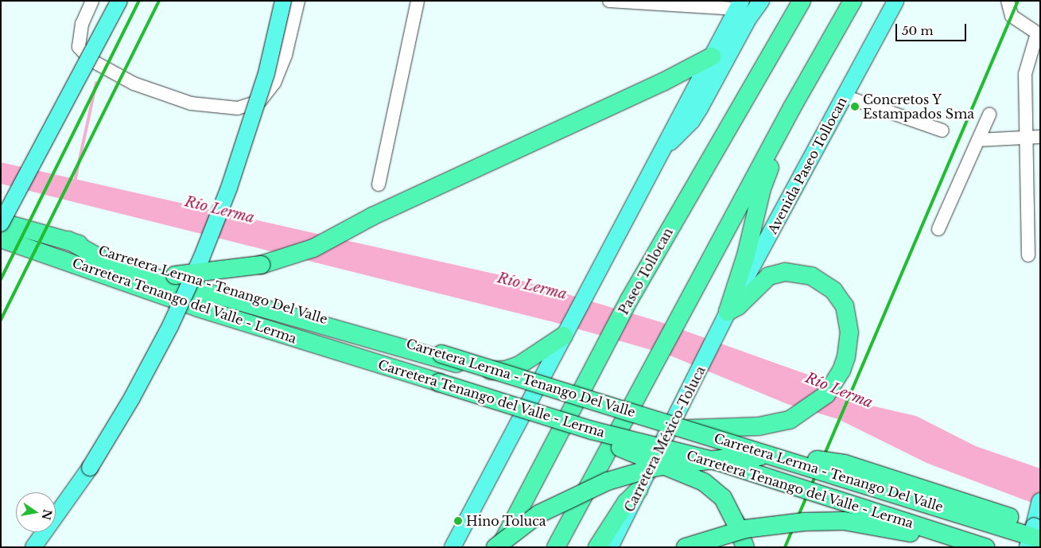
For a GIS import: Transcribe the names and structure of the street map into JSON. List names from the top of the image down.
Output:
{
  "streets": {
    "highway": ["Paseo Tollocan", "Carretera Lerma - Tenango Del Valle", "Carretera Tenango del Valle - Lerma"],
    "main road": ["Avenida Paseo Tollocan", "Carretera México-Toluca"]
  },
  "crossings": [
    ["Avenida Paseo Tollocan", "Carretera México-Toluca"]
  ],
  "water": ["Río Lerma"],
  "places": ["Concretos Y Estampados Sma", "Hino Toluca"],
  "scale_bar": "50 m",
  "north": "right"
}
